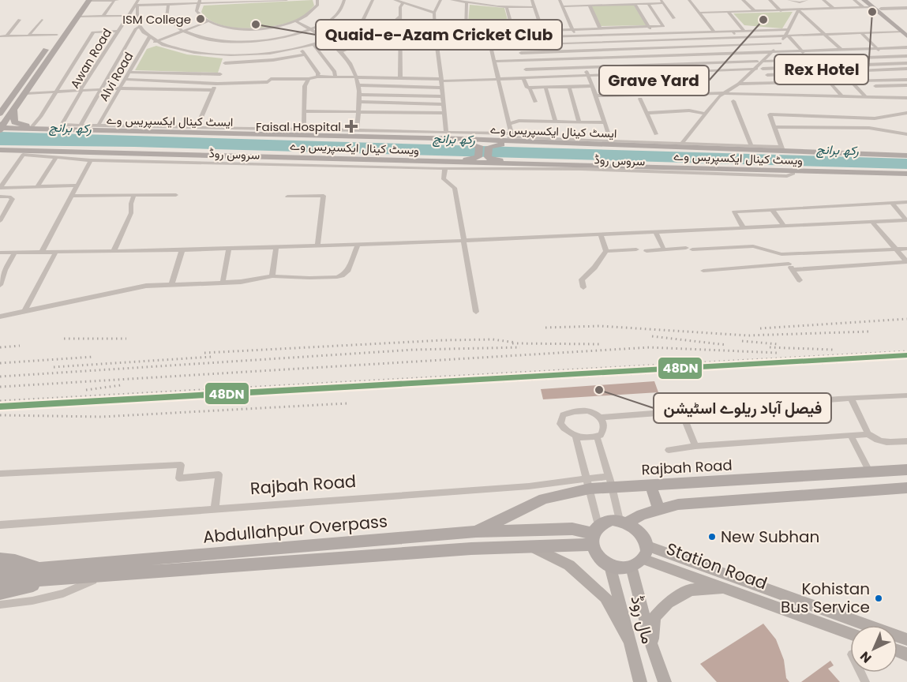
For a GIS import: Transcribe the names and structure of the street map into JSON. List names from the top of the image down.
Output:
{
  "streets": {
    "main road": [
      "ایسٹ کینال ایکسپریس وے",
      "ویسٹ کینال ایکسپریس وے",
      "Rajbah Road",
      "Abdullahpur Overpass",
      "Station Road",
      "مال روڈ"
    ],
    "street": ["Awan Road", "Alvi Road", "سروس روڈ"]
  },
  "crossings": [
    ["Awan Road", "سروس روڈ"],
    ["Alvi Road", "سروس روڈ"],
    ["ایسٹ کینال ایکسپریس وے", "سروس روڈ"],
    ["Rajbah Road", "Abdullahpur Overpass"],
    ["Abdullahpur Overpass", "Station Road"],
    ["Abdullahpur Overpass", "مال روڈ"],
    ["Station Road", "مال روڈ"]
  ],
  "water": ["رکھ برانچ"],
  "places": {
    "other": [
      "Rex Hotel",
      "ISM College",
      "Grave Yard",
      "Quaid-e-Azam Cricket Club",
      "فیصل آباد ریلوے اسٹیشن",
      "New Subhan",
      "Kohistan Bus Service"
    ],
    "health": ["Faisal Hospital"]
  },
  "lines": ["transit line 48DN"],
  "north": "bottom left"
}
